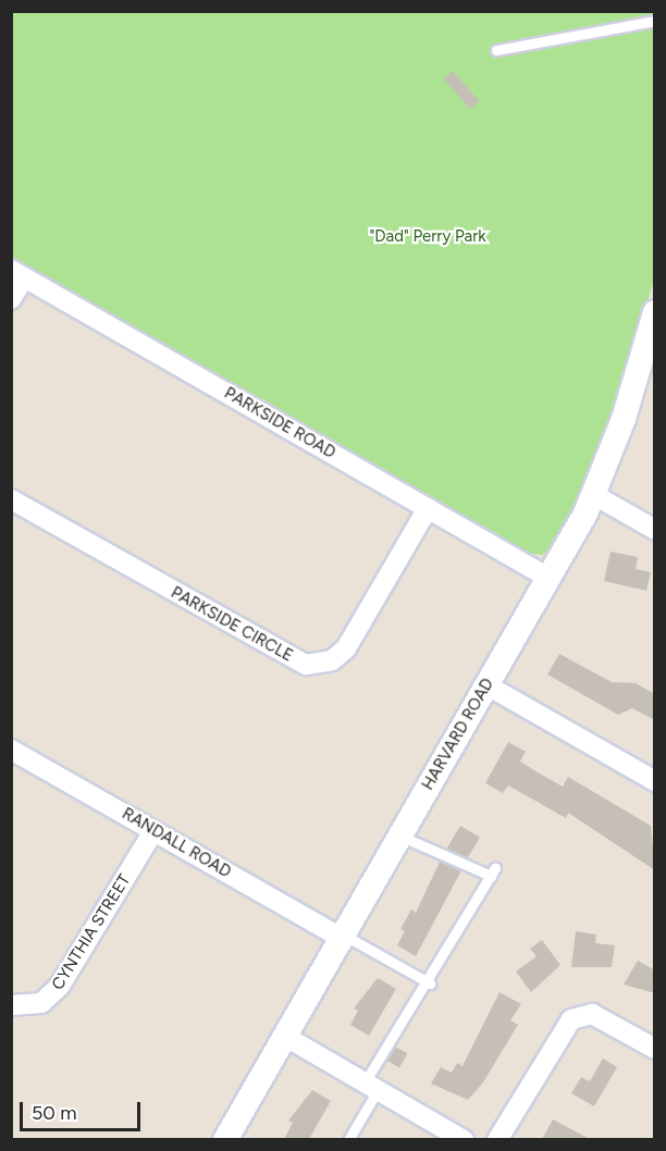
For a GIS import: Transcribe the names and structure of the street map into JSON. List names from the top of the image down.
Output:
{
  "streets": {
    "street": [
      "PARKSIDE ROAD",
      "PARKSIDE CIRCLE",
      "HARVARD ROAD",
      "RANDALL ROAD",
      "CYNTHIA STREET"
    ]
  },
  "crossings": [
    ["PARKSIDE ROAD", "PARKSIDE CIRCLE"],
    ["PARKSIDE ROAD", "HARVARD ROAD"],
    ["HARVARD ROAD", "RANDALL ROAD"],
    ["RANDALL ROAD", "CYNTHIA STREET"]
  ],
  "parks": ["\"Dad\" Perry Park"],
  "scale_bar": "50 m"
}
